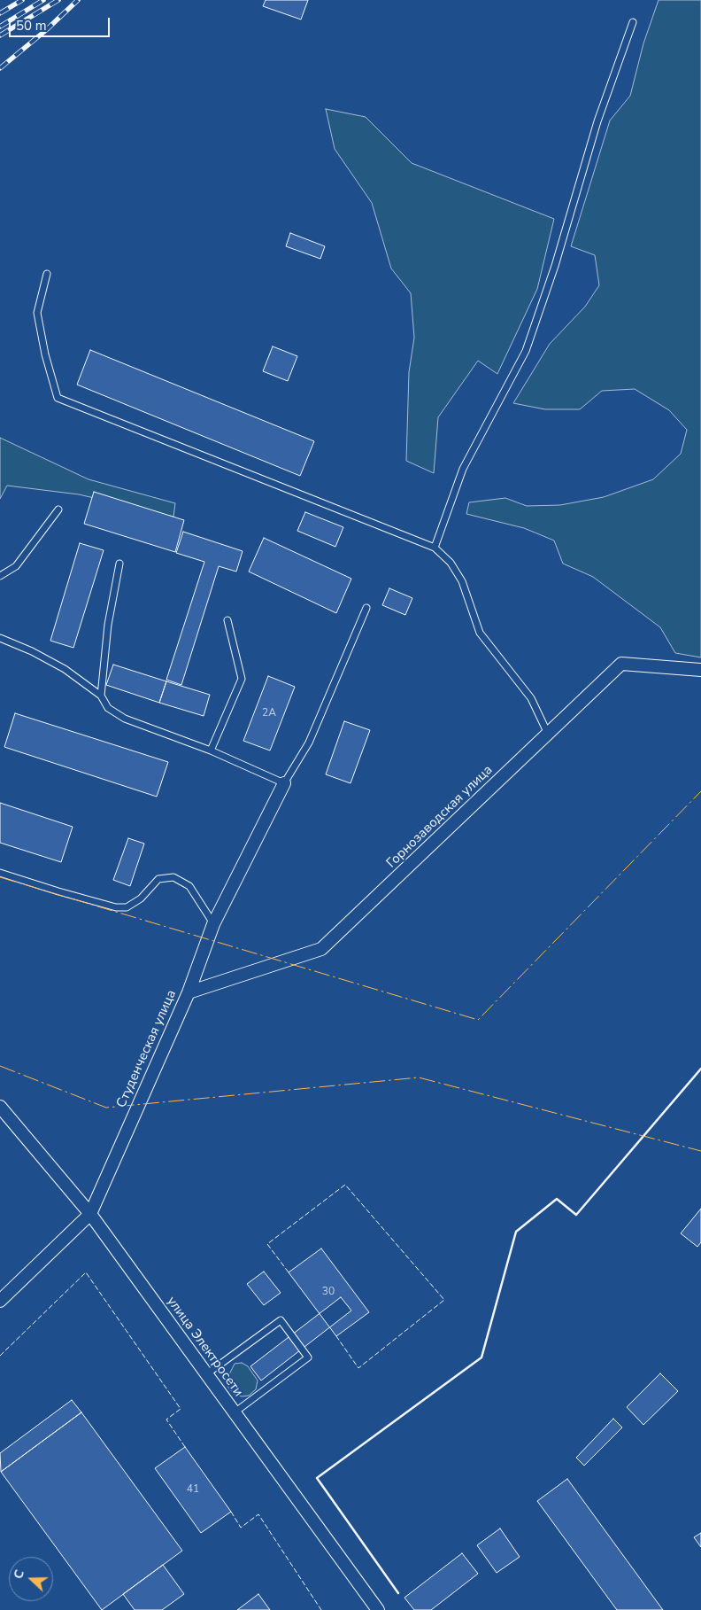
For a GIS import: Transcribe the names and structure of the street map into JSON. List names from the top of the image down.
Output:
{
  "streets": {
    "street": ["Горнозаводская улица", "Студенческая улица", "улица Электросети"]
  },
  "crossings": [
    ["Горнозаводская улица", "Студенческая улица"],
    ["Студенческая улица", "улица Электросети"]
  ],
  "house_numbers": ["2А", "30", "41"],
  "scale_bar": "50 m",
  "north": "left"
}
